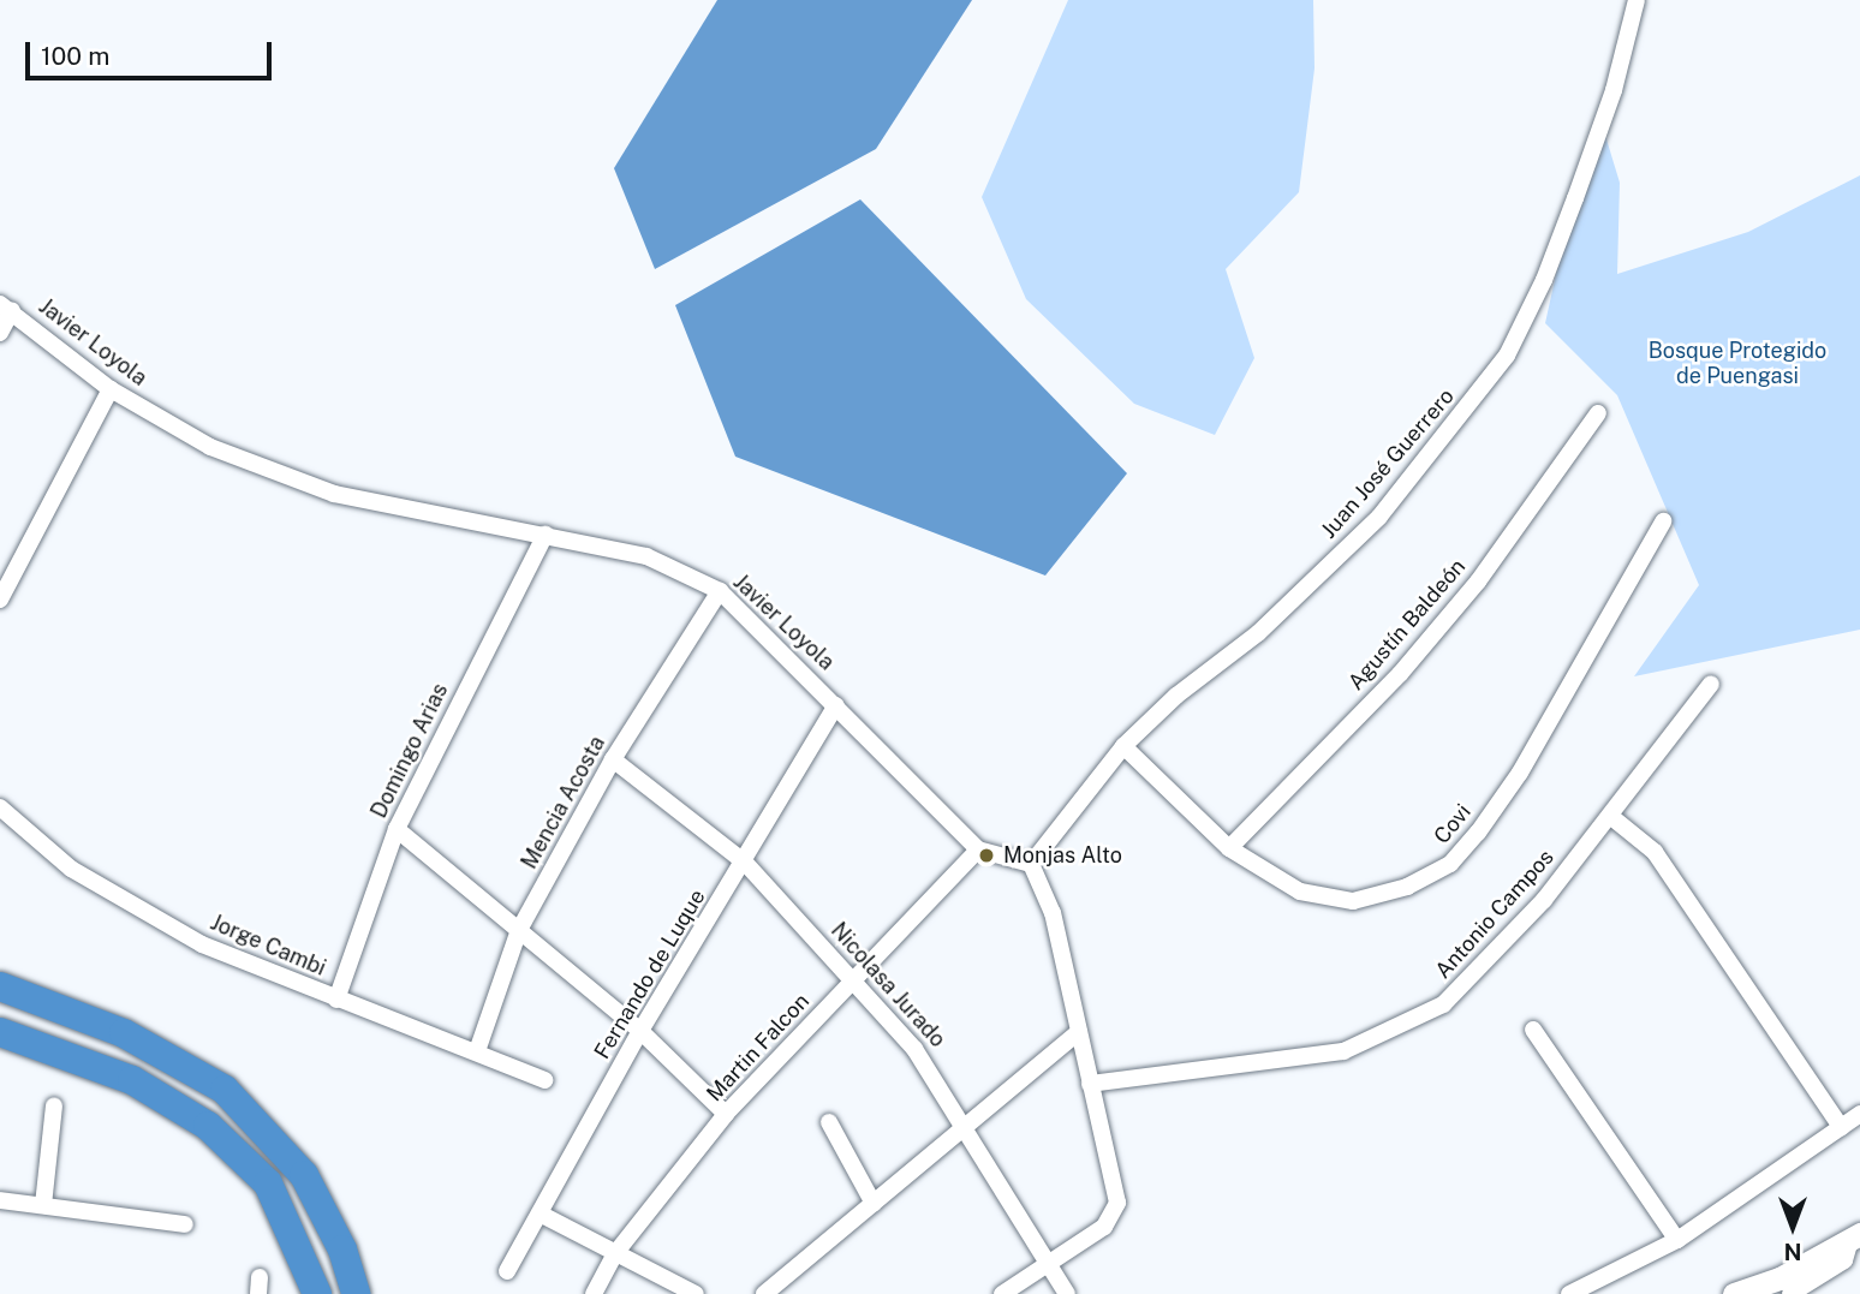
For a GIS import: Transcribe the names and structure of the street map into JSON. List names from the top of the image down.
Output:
{
  "streets": {
    "street": [
      "Javier Loyola",
      "Juan José Guerrero",
      "Agustín Baldeón",
      "Domingo Arias",
      "Mencia Acosta",
      "Covi",
      "Antonio Campos",
      "Jorge Cambi",
      "Fernando de Luque",
      "Nicolasa Jurado",
      "Martin Falcon"
    ]
  },
  "crossings": [
    ["Javier Loyola", "Domingo Arias"],
    ["Javier Loyola", "Mencia Acosta"],
    ["Javier Loyola", "Fernando de Luque"],
    ["Javier Loyola", "Martin Falcon"],
    ["Juan José Guerrero", "Covi"],
    ["Agustín Baldeón", "Covi"],
    ["Domingo Arias", "Jorge Cambi"],
    ["Mencia Acosta", "Jorge Cambi"],
    ["Mencia Acosta", "Nicolasa Jurado"],
    ["Fernando de Luque", "Nicolasa Jurado"],
    ["Nicolasa Jurado", "Martin Falcon"]
  ],
  "parks": ["Bosque Protegido de Puengasi"],
  "places": ["Monjas Alto"],
  "scale_bar": "100 m",
  "north": "bottom"
}
